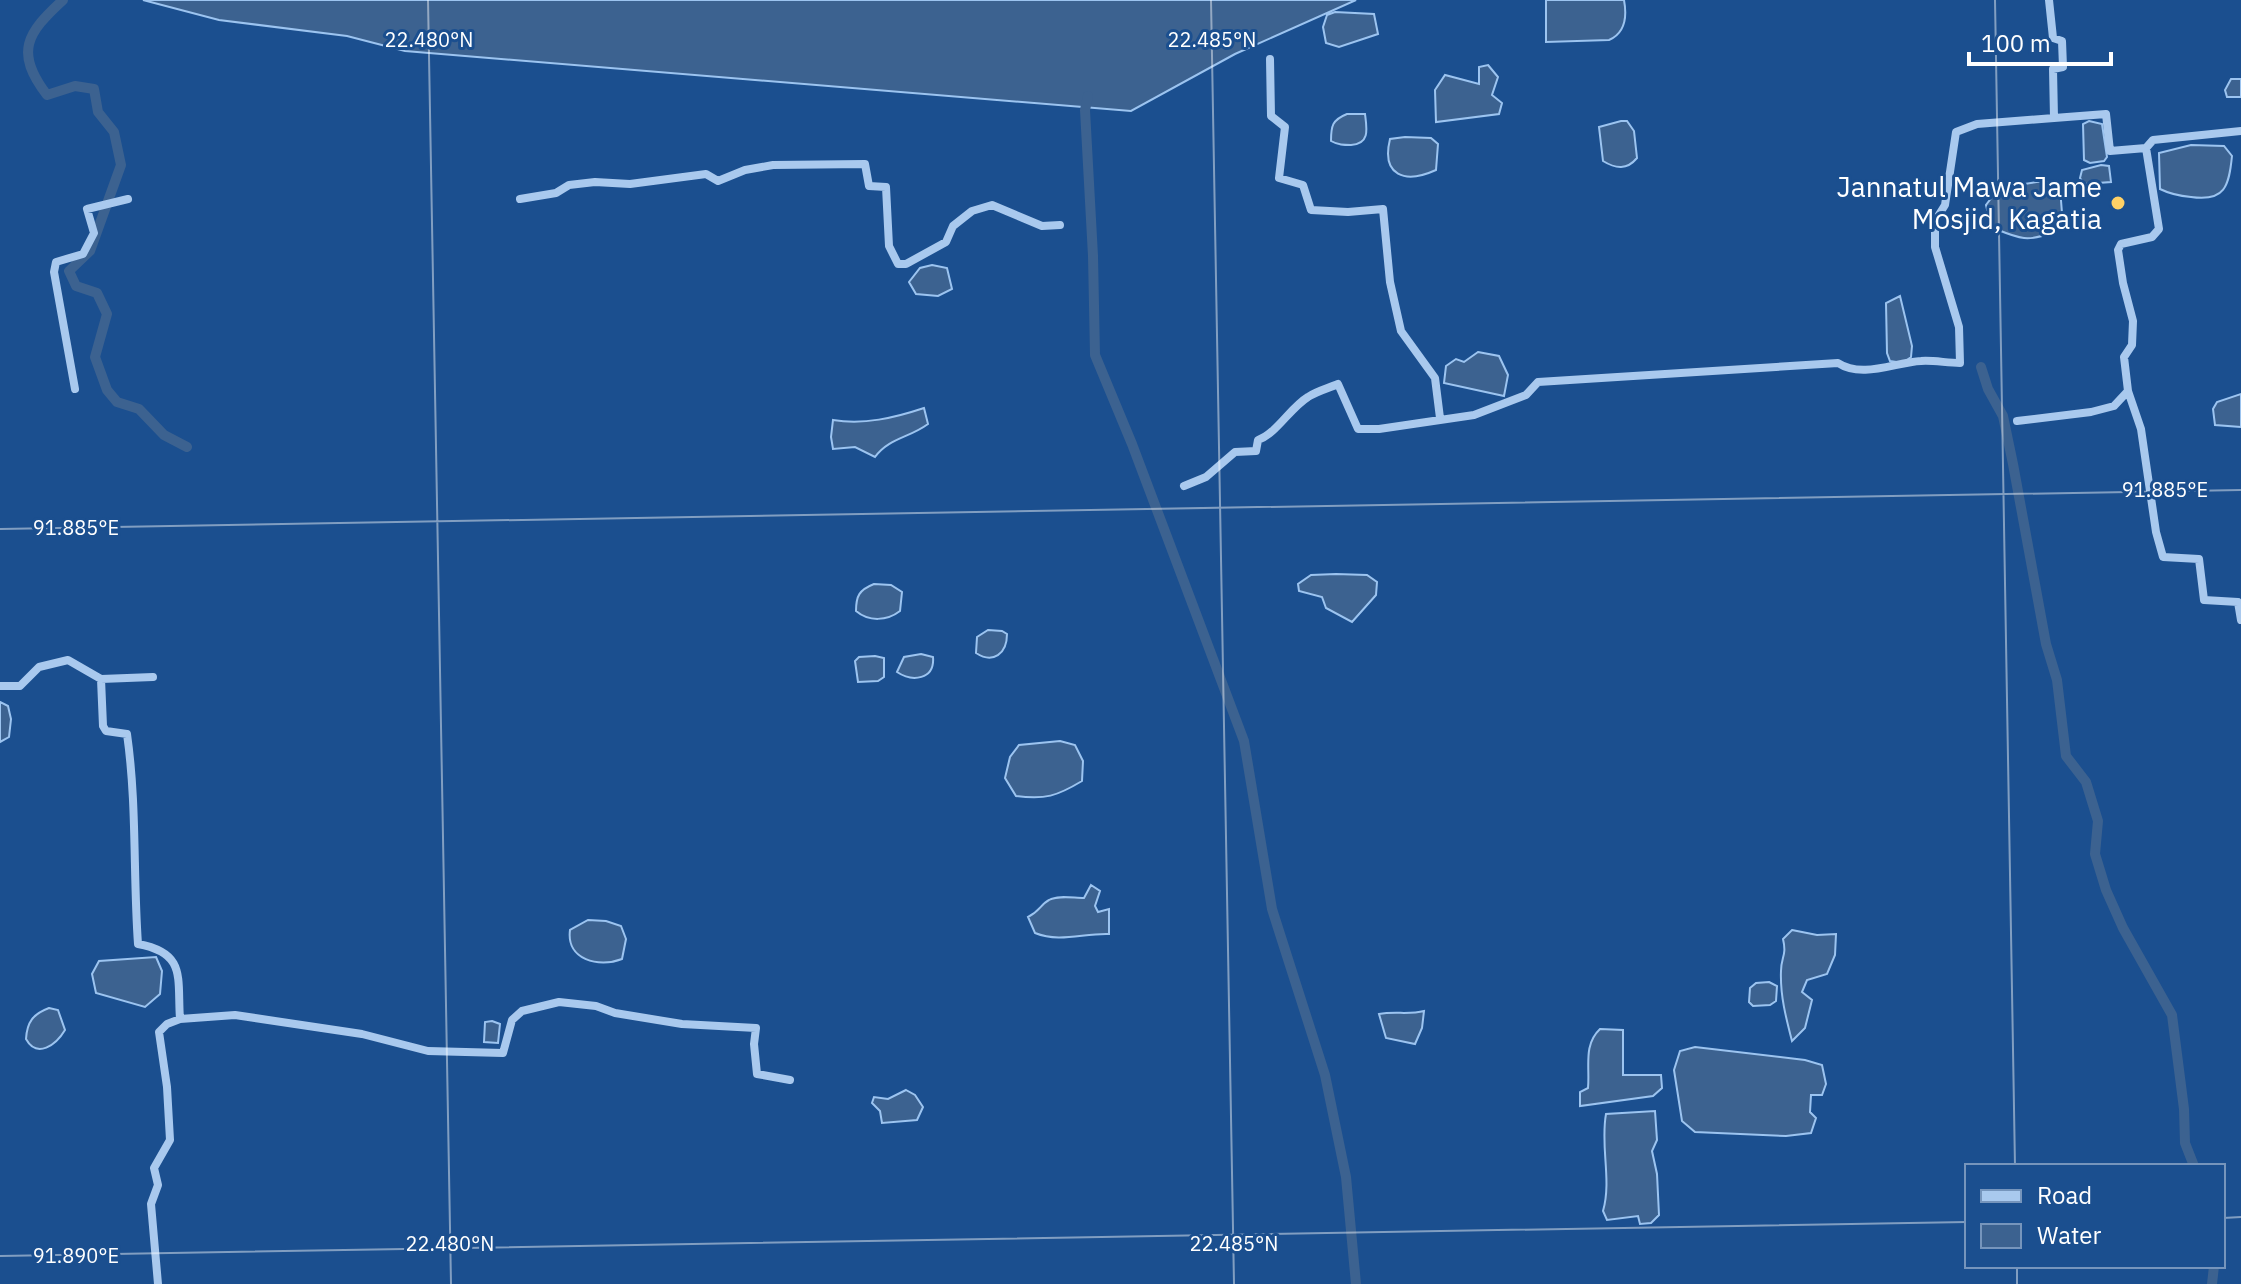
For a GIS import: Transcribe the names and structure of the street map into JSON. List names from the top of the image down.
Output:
{
  "places": ["Jannatul Mawa Jame Mosjid, Kagatia"],
  "legend": ["Road", "Water"],
  "scale_bar": "100 m",
  "coordinates": [
    "22.480°N",
    "22.485°N",
    "91.885°E",
    "91.890°E"
  ]
}
